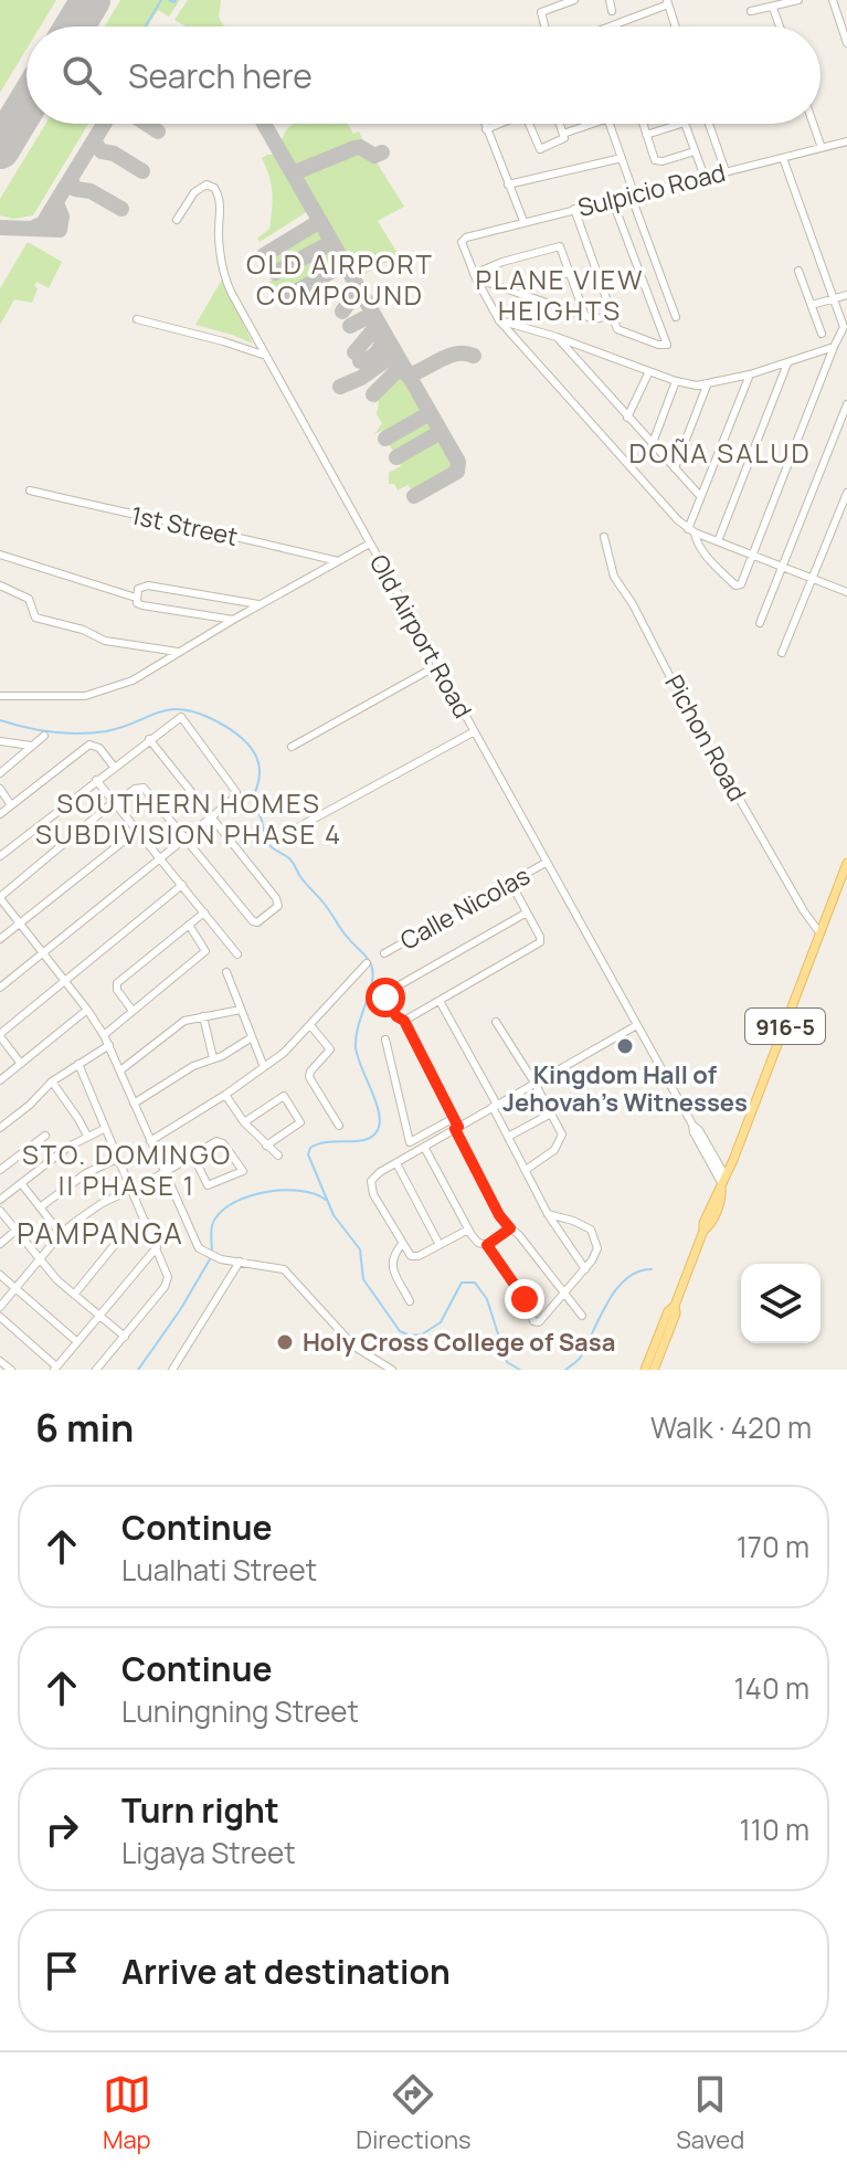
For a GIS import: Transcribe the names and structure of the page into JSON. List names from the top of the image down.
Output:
{
  "streets": {
    "main road": ["916-5"],
    "street": [
      "Sulpicio Road",
      "1st Street",
      "Old Airport Road",
      "Pichon Road",
      "Calle Nicolas"
    ]
  },
  "crossings": [
    ["Old Airport Road", "Calle Nicolas"],
    ["Old Airport Road", "916-5"],
    ["Pichon Road", "916-5"]
  ],
  "districts": [
    "OLD AIRPORT COMPOUND",
    "PLANE VIEW HEIGHTS",
    "DOÑA SALUD",
    "SOUTHERN HOMES SUBDIVISION PHASE 4",
    "STO. DOMINGO II PHASE 1",
    "PAMPANGA"
  ],
  "places": ["Kingdom Hall of Jehovah's Witnesses", "Holy Cross College of Sasa"],
  "page": {
    "search": "Search here",
    "heading": ["6 min", "Walk · 420 m"],
    "list": [
      ["Continue", "Lualhati Street", "170 m"],
      ["Continue", "Luningning Street", "140 m"],
      ["Turn right", "Ligaya Street", "110 m"],
      "Arrive at destination"
    ],
    "nav": ["Map", "Directions", "Saved"]
  }
}
